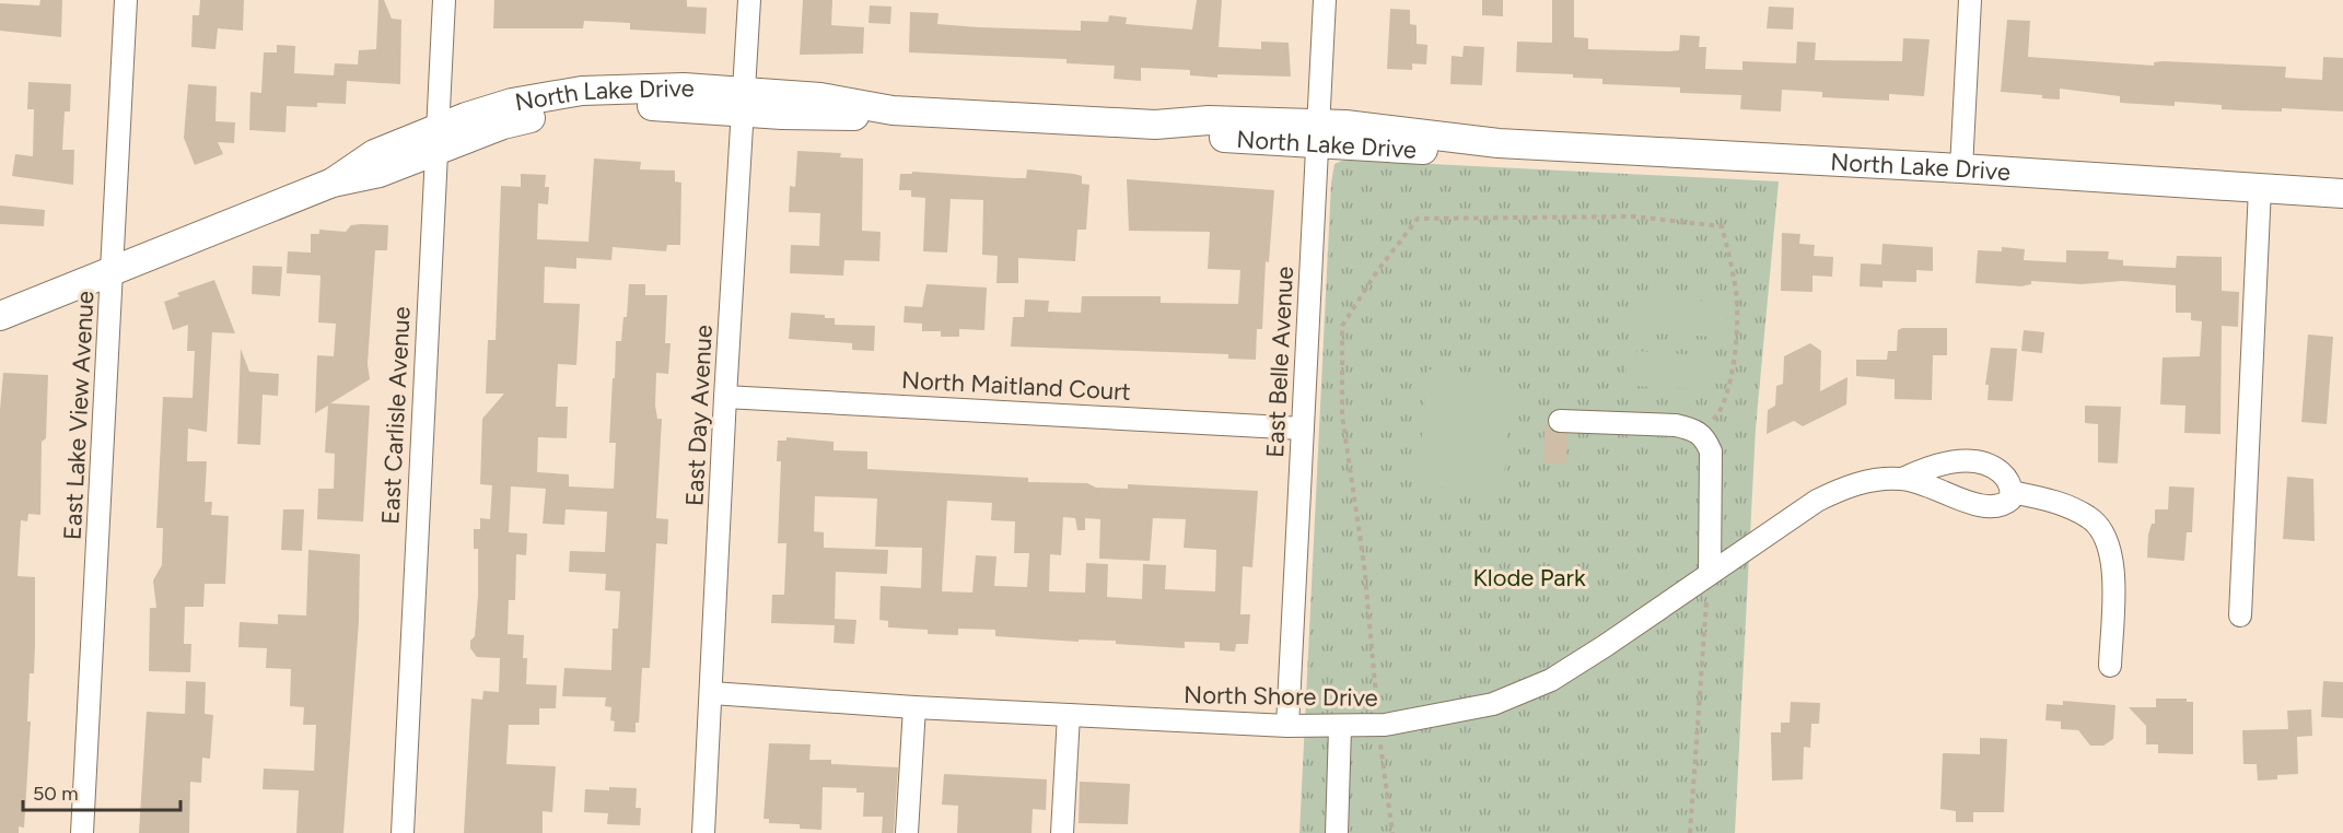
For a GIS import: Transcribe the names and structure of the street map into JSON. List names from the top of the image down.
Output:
{
  "streets": {
    "main road": ["North Lake Drive"],
    "street": [
      "East Belle Avenue",
      "North Maitland Court",
      "East Lake View Avenue",
      "East Carlisle Avenue",
      "East Day Avenue",
      "North Shore Drive"
    ]
  },
  "crossings": [
    ["North Lake Drive", "East Belle Avenue"],
    ["North Lake Drive", "East Lake View Avenue"],
    ["North Lake Drive", "East Carlisle Avenue"],
    ["North Lake Drive", "East Day Avenue"],
    ["East Belle Avenue", "North Maitland Court"],
    ["East Belle Avenue", "North Shore Drive"],
    ["North Maitland Court", "East Day Avenue"],
    ["East Day Avenue", "North Shore Drive"]
  ],
  "parks": ["Klode Park"],
  "scale_bar": "50 m"
}
